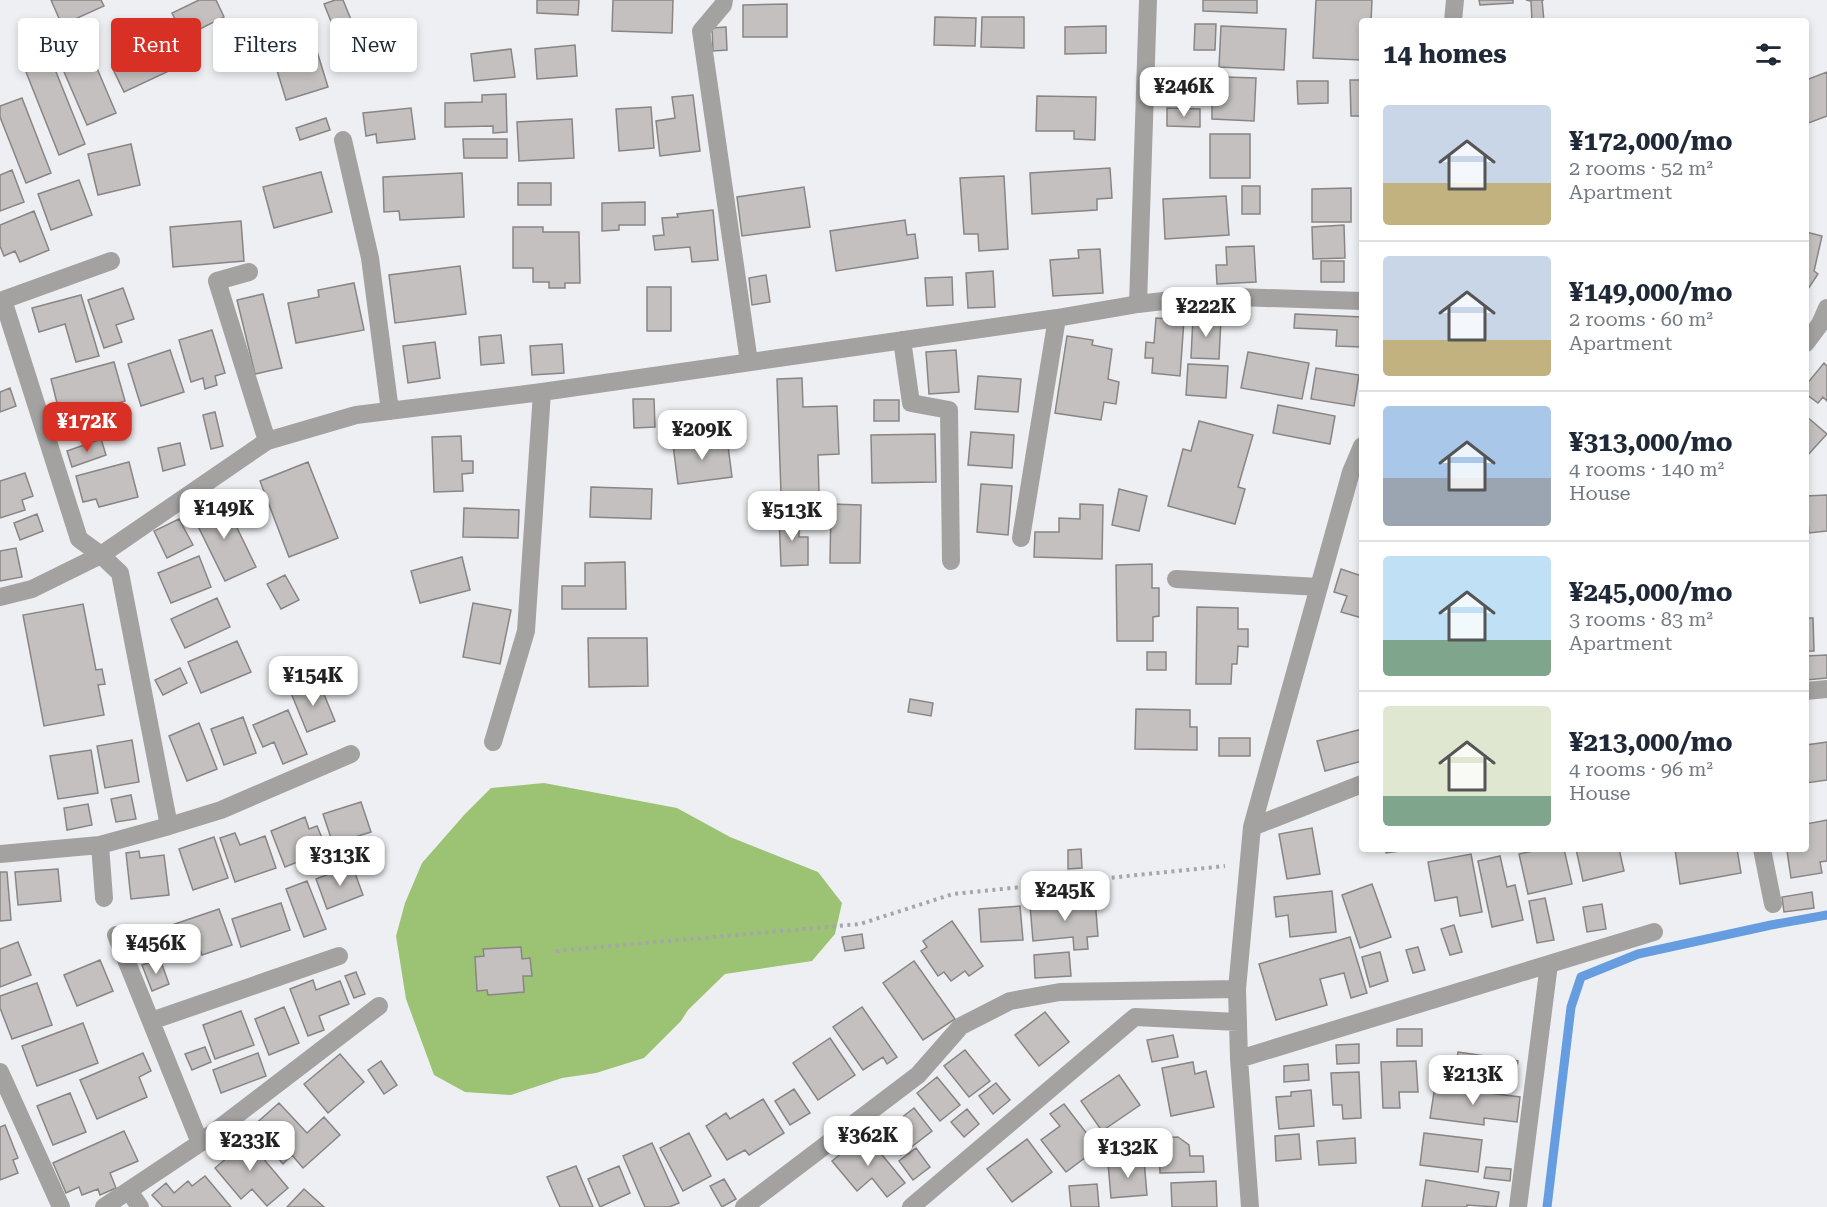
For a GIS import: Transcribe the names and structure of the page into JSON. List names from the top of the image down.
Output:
{
  "page": {
    "chip": [
      "Buy",
      "Rent",
      "Filters",
      "New"
    ],
    "heading": "14 homes",
    "price": [
      "¥246K",
      "¥222K",
      "¥172K",
      "¥209K",
      "¥149K",
      "¥513K",
      "¥154K",
      "¥313K",
      "¥245K",
      "¥456K",
      "¥213K",
      "¥362K",
      "¥233K",
      "¥132K"
    ],
    "list": [
      {
        "name": "¥172,000/mo",
        "note": "2 rooms · 52 m² · Apartment"
      },
      {
        "name": "¥149,000/mo",
        "note": "2 rooms · 60 m² · Apartment"
      },
      {
        "name": "¥313,000/mo",
        "note": "4 rooms · 140 m² · House"
      },
      {
        "name": "¥245,000/mo",
        "note": "3 rooms · 83 m² · Apartment"
      },
      {
        "name": "¥213,000/mo",
        "note": "4 rooms · 96 m² · House"
      }
    ]
  }
}
